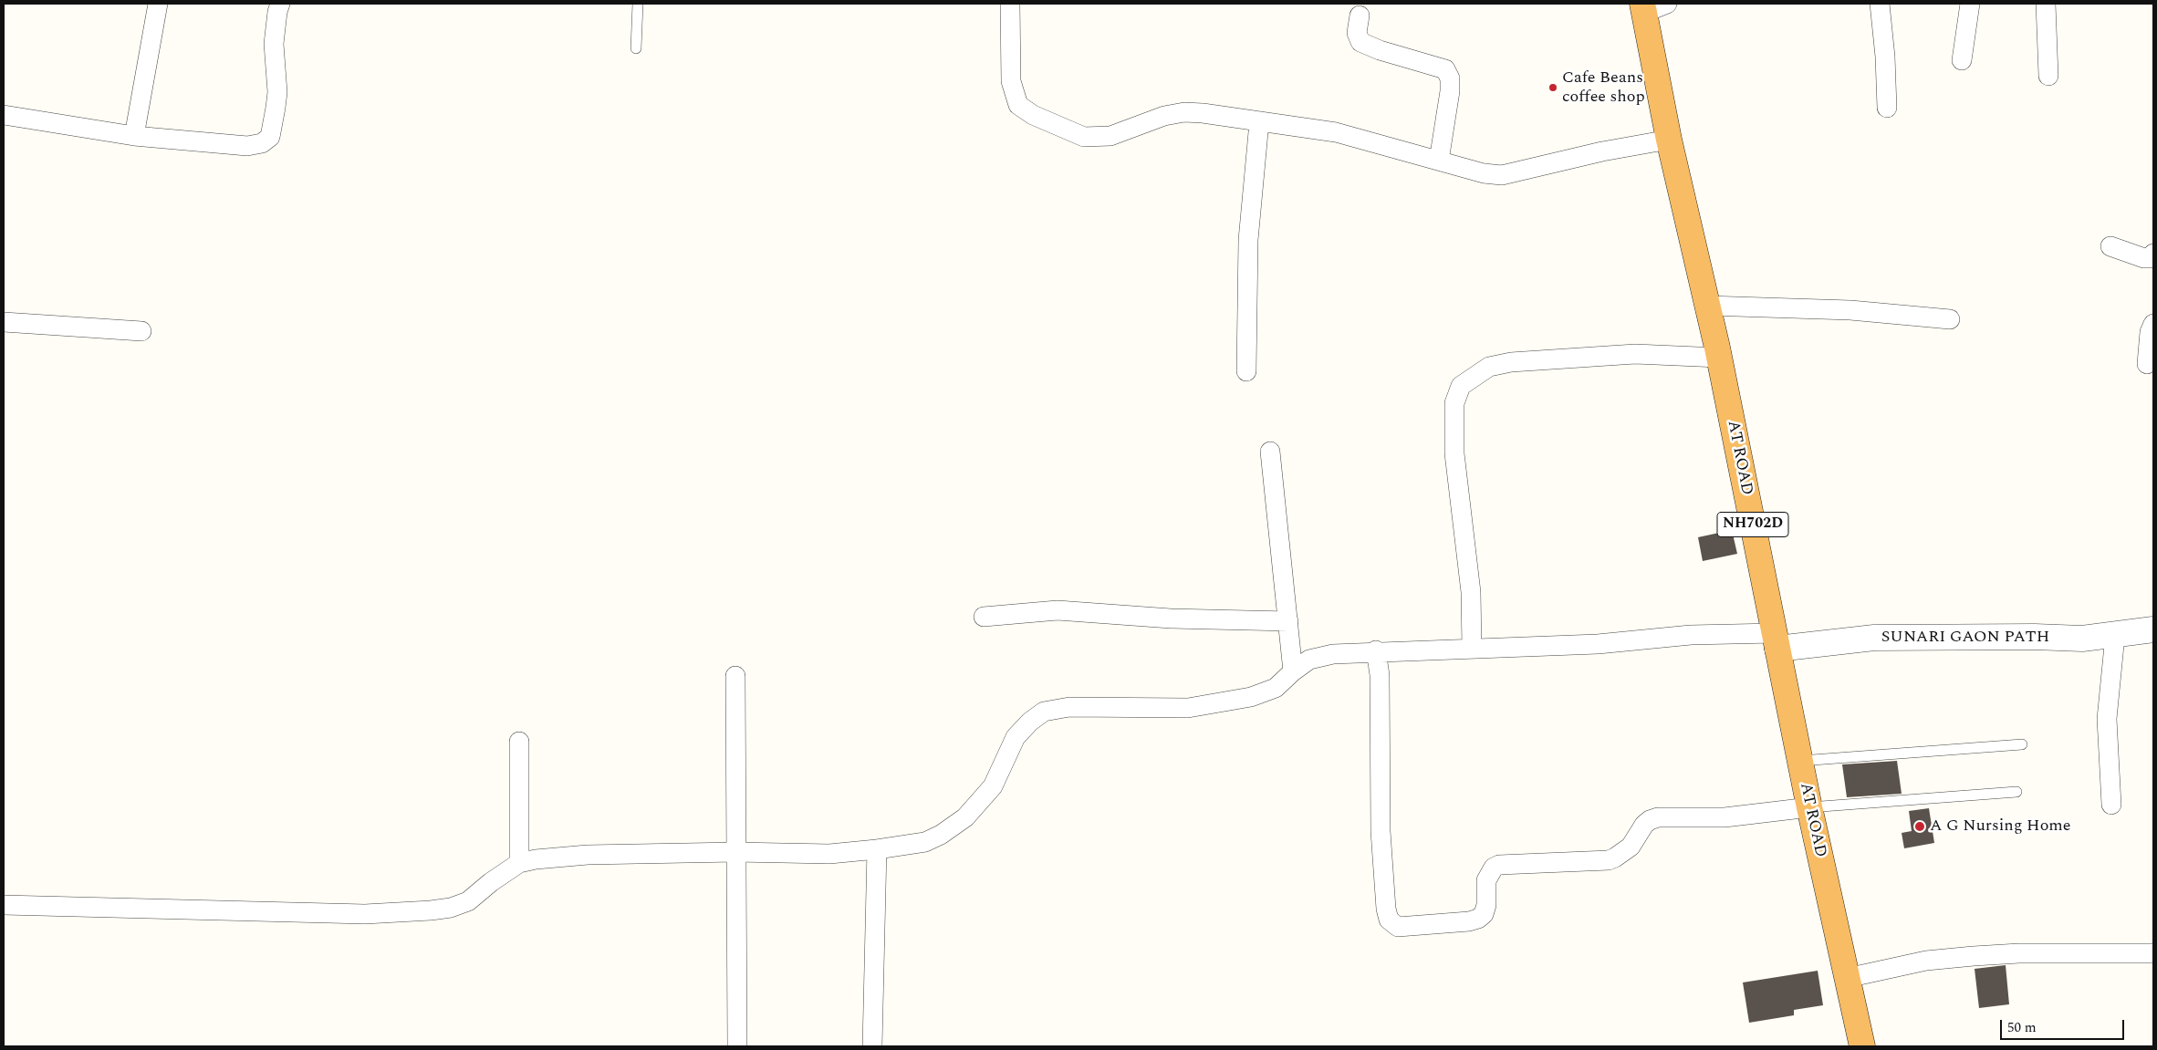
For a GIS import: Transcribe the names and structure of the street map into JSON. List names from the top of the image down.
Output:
{
  "streets": {
    "highway": ["AT ROAD", "NH702D"],
    "street": ["SUNARI GAON PATH"]
  },
  "crossings": [
    ["AT ROAD", "SUNARI GAON PATH"]
  ],
  "places": ["Cafe Beans coffee shop", "A G Nursing Home"],
  "scale_bar": "50 m"
}
